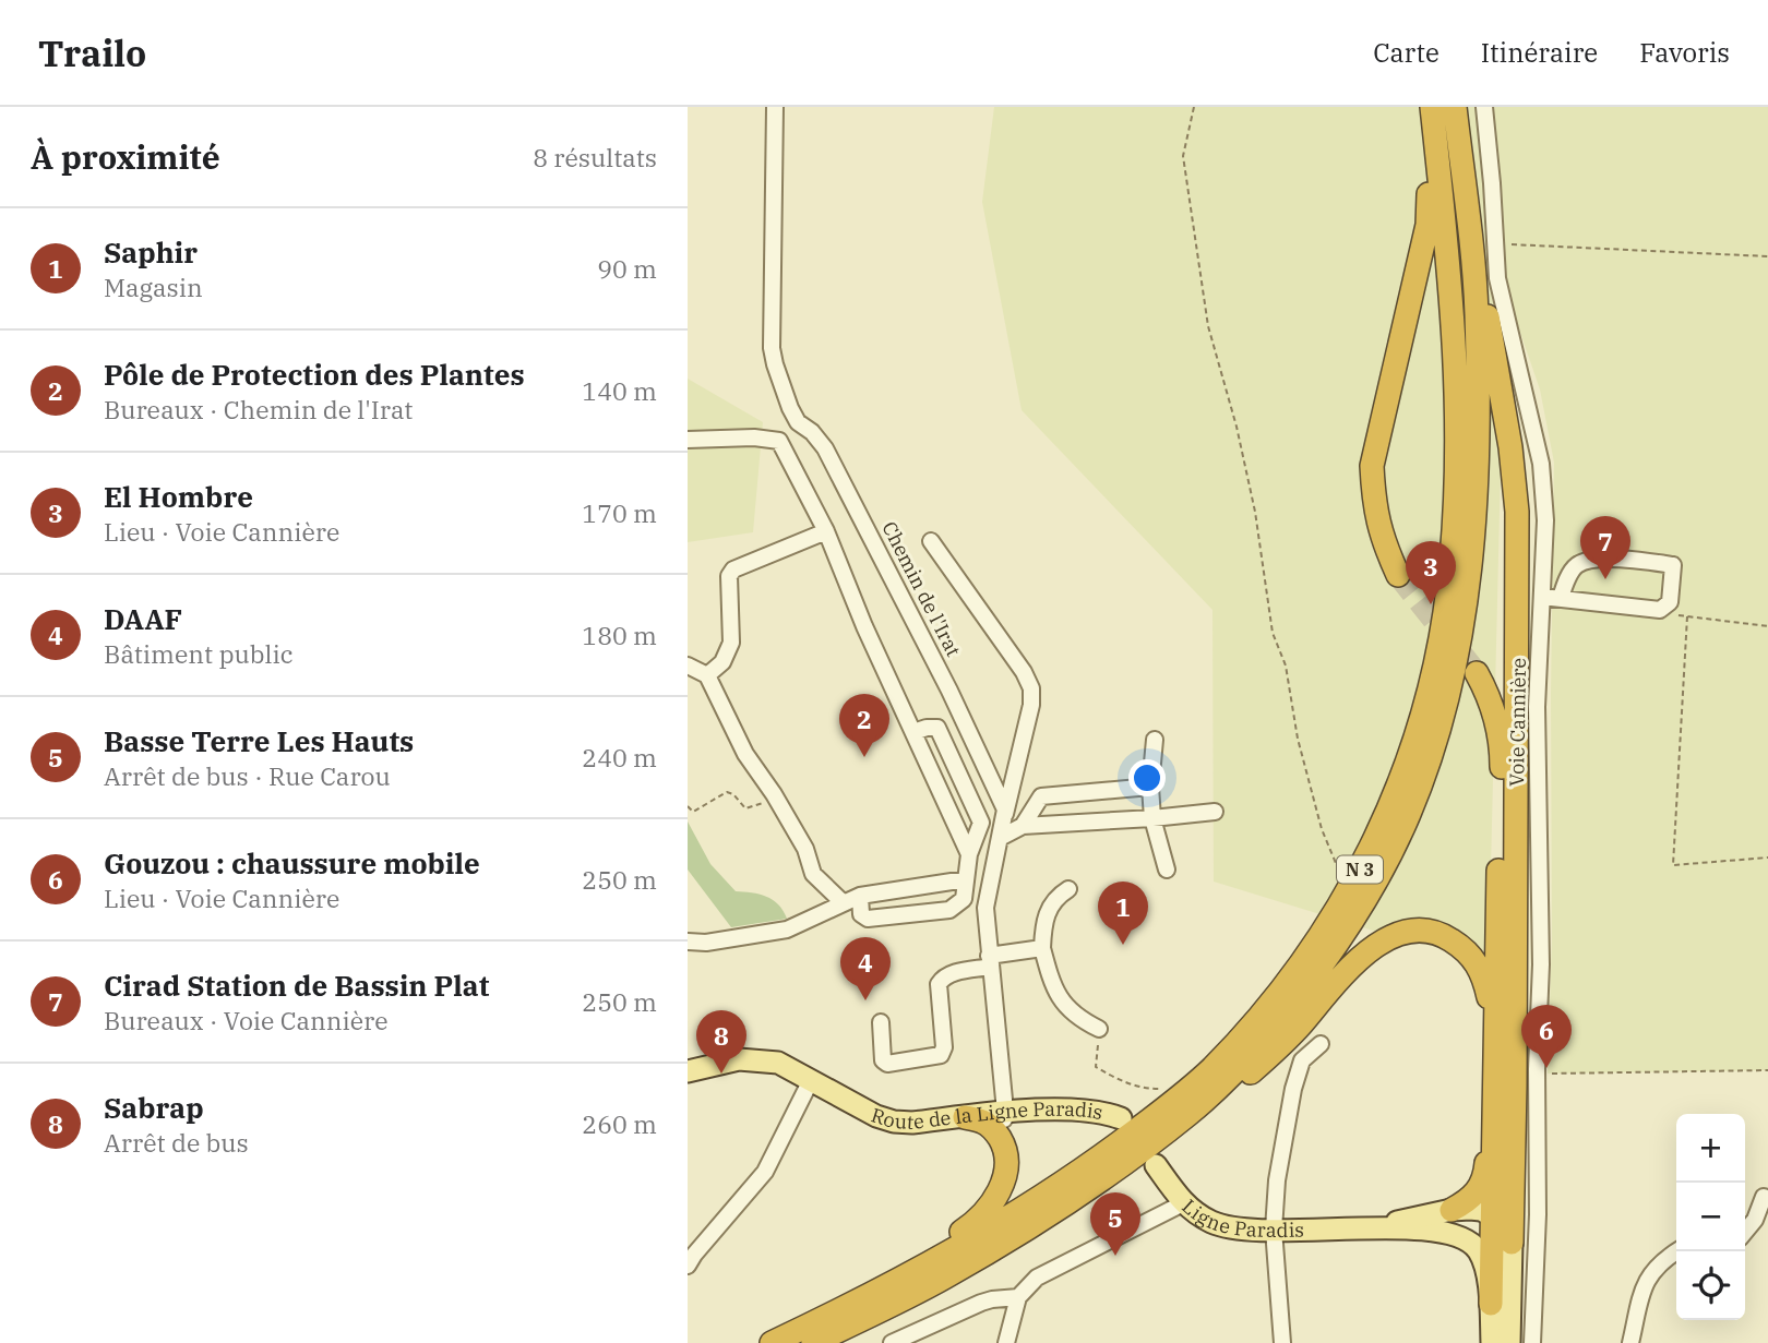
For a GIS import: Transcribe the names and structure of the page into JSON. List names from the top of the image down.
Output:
{
  "streets": {
    "highway": ["N 3"],
    "main road": ["Route de la Ligne Paradis", "Ligne Paradis"],
    "street": ["Chemin de l'Irat", "Voie Cannière"]
  },
  "crossings": [
    ["Chemin de l'Irat", "Route de la Ligne Paradis"]
  ],
  "page": {
    "header": "Trailo",
    "nav": ["Carte", "Itinéraire", "Favoris"],
    "heading": ["À proximité", "8 résultats"],
    "list": [
      {
        "mark": "1",
        "name": "Saphir",
        "note": "Magasin",
        "value": "90 m"
      },
      {
        "mark": "2",
        "name": "Pôle de Protection des Plantes",
        "note": "Bureaux · Chemin de l'Irat",
        "value": "140 m"
      },
      {
        "mark": "3",
        "name": "El Hombre",
        "note": "Lieu · Voie Cannière",
        "value": "170 m"
      },
      {
        "mark": "4",
        "name": "DAAF",
        "note": "Bâtiment public",
        "value": "180 m"
      },
      {
        "mark": "5",
        "name": "Basse Terre Les Hauts",
        "note": "Arrêt de bus · Rue Carou",
        "value": "240 m"
      },
      {
        "mark": "6",
        "name": "Gouzou : chaussure mobile",
        "note": "Lieu · Voie Cannière",
        "value": "250 m"
      },
      {
        "mark": "7",
        "name": "Cirad Station de Bassin Plat",
        "note": "Bureaux · Voie Cannière",
        "value": "250 m"
      },
      {
        "mark": "8",
        "name": "Sabrap",
        "note": "Arrêt de bus",
        "value": "260 m"
      }
    ],
    "pins": [
      "7",
      "3",
      "2",
      "1",
      "4",
      "6",
      "8",
      "5"
    ],
    "map_buttons": ["+", "−"]
  }
}
